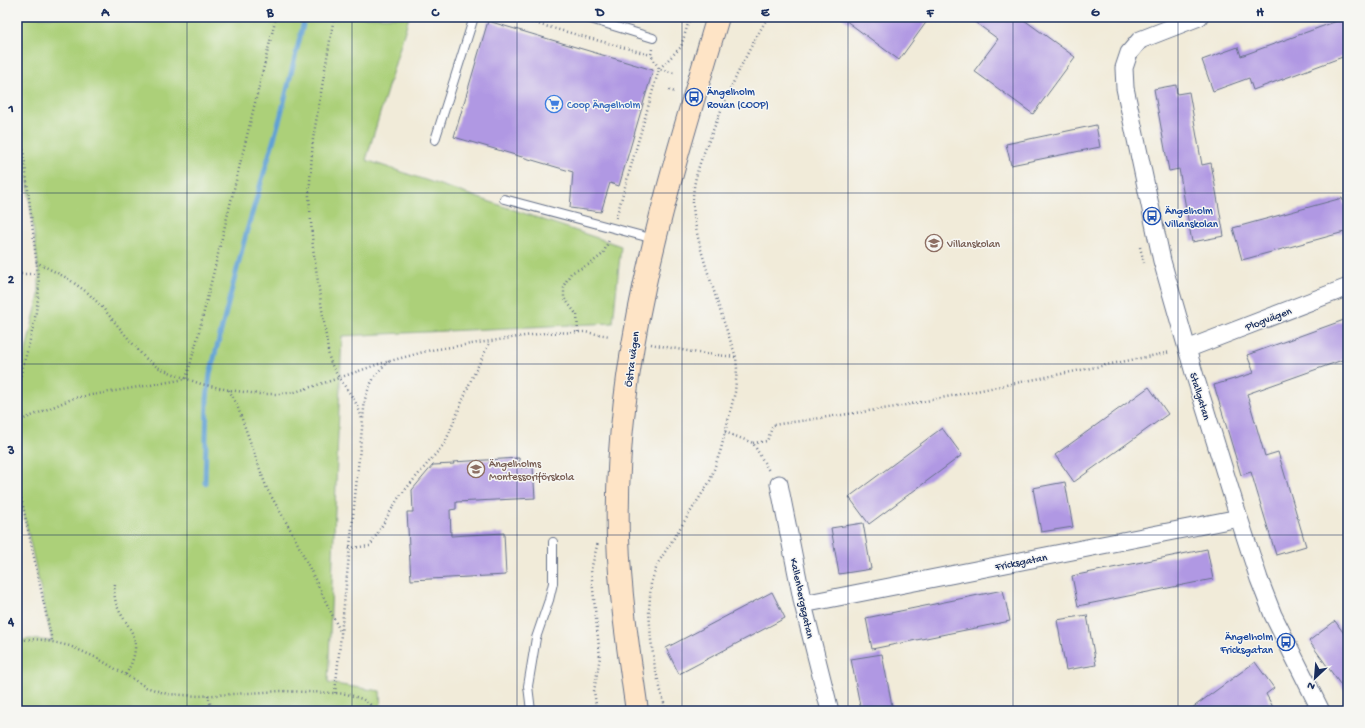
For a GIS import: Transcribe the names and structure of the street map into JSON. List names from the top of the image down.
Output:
{
  "streets": {
    "main road": ["Östra vägen"],
    "street": [
      "Plogvägen",
      "Stallgatan",
      "Fricksgatan",
      "Kallenbergsgatan"
    ]
  },
  "crossings": [
    ["Plogvägen", "Stallgatan"],
    ["Stallgatan", "Fricksgatan"],
    ["Fricksgatan", "Kallenbergsgatan"]
  ],
  "places": {
    "bus stop": ["Ängelholm Rovan (COOP)", "Ängelholm Villanskolan", "Ängelholm Fricksgatan"],
    "supermarket": ["Coop Ängelholm"],
    "school or university": ["Villanskolan", "Ängelholms Montessoriförskola"]
  },
  "north": "bottom left",
  "grid": {
    "columns": [
      "A",
      "B",
      "C",
      "D",
      "E",
      "F",
      "G",
      "H"
    ],
    "rows": [
      "1",
      "2",
      "3",
      "4"
    ]
  }
}
